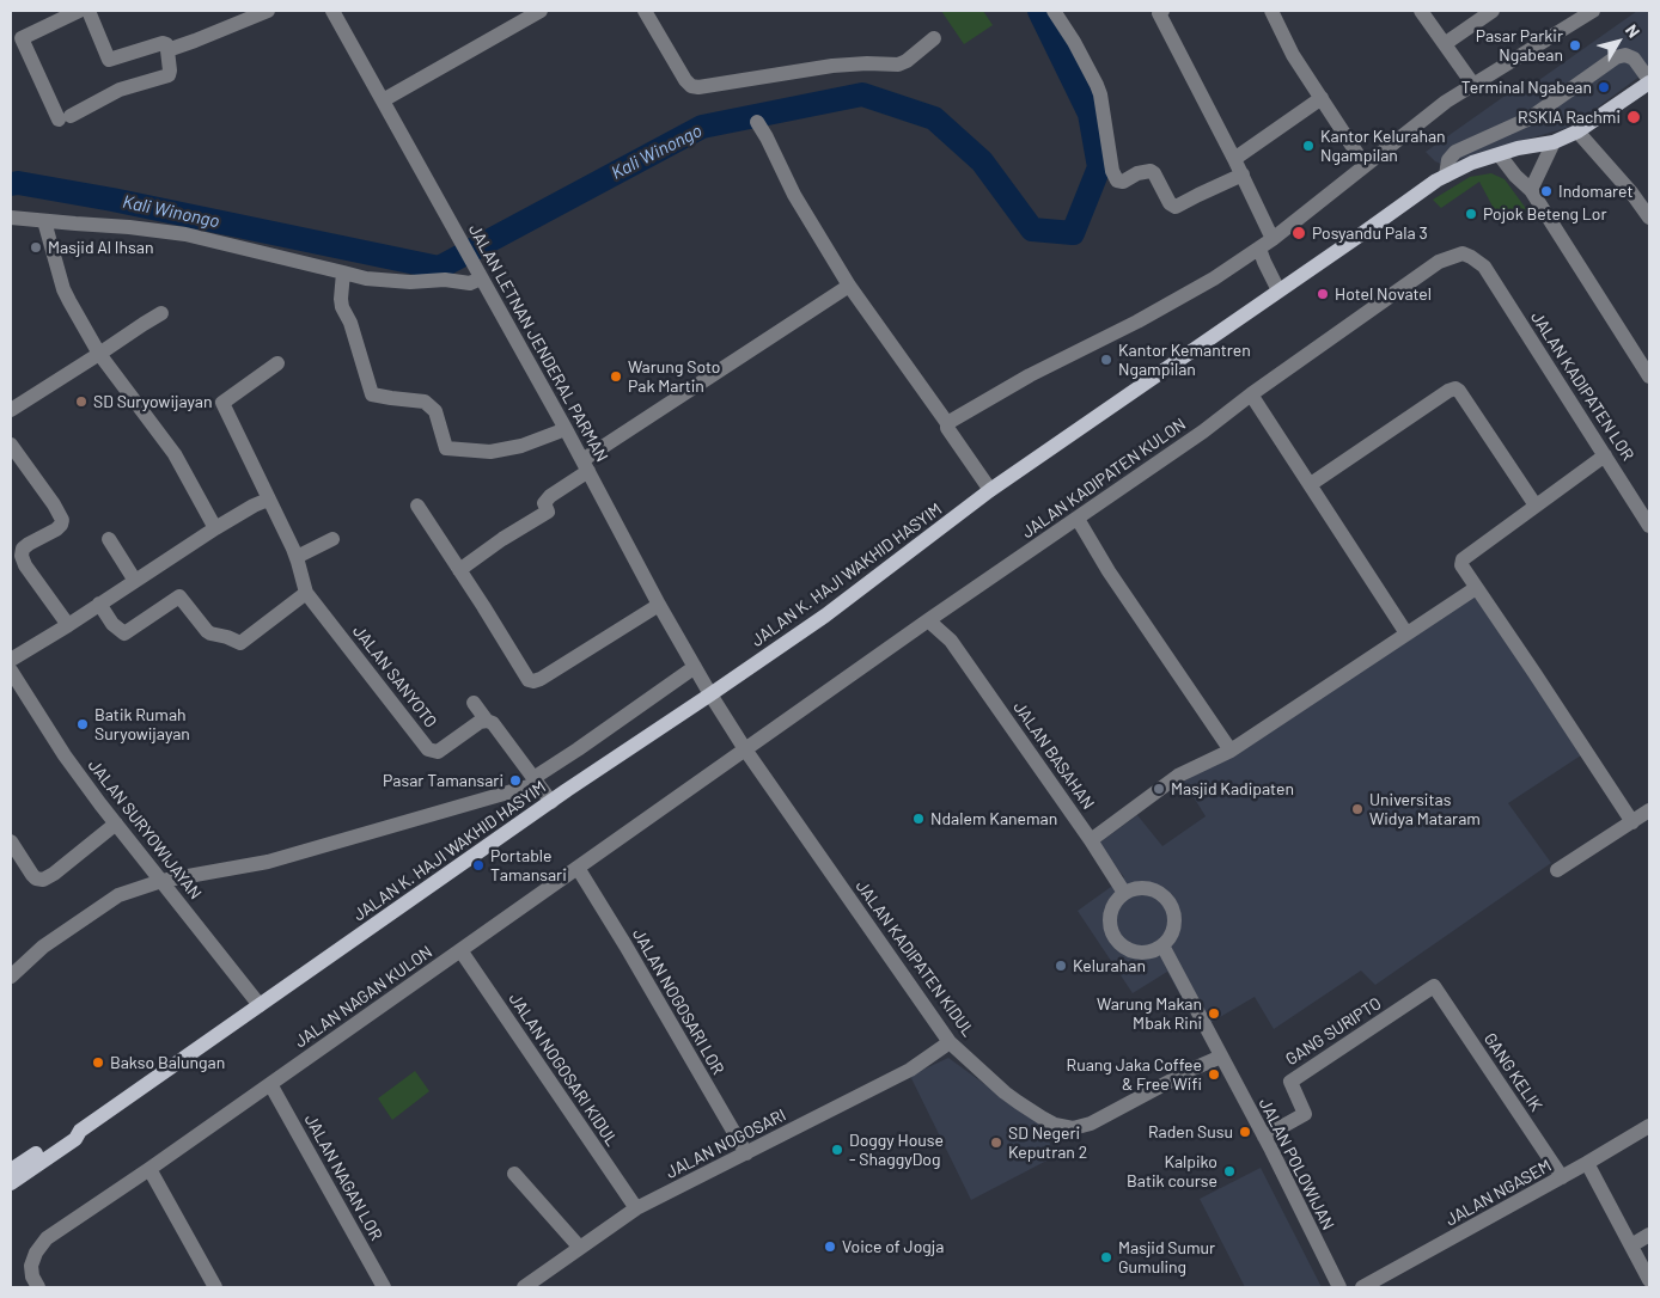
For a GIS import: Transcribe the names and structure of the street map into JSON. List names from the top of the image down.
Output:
{
  "streets": {
    "main road": ["JALAN K. HAJI WAKHID HASYIM"],
    "street": [
      "JALAN LETNAN JENDERAL PARMAN",
      "JALAN KADIPATEN LOR",
      "JALAN KADIPATEN KULON",
      "JALAN SANYOTO",
      "JALAN BASAHAN",
      "JALAN SURYOWIJAYAN",
      "JALAN KADIPATEN KIDUL",
      "JALAN NAGAN KULON",
      "JALAN NOGOSARI LOR",
      "GANG SURIPTO",
      "JALAN NOGOSARI KIDUL",
      "GANG KELIK",
      "JALAN NOGOSARI",
      "JALAN POLOWIJAN",
      "JALAN NAGAN LOR",
      "JALAN NGASEM"
    ]
  },
  "crossings": [
    ["JALAN LETNAN JENDERAL PARMAN", "JALAN K. HAJI WAKHID HASYIM"],
    ["JALAN LETNAN JENDERAL PARMAN", "JALAN KADIPATEN KIDUL"],
    ["JALAN KADIPATEN LOR", "JALAN KADIPATEN KULON"],
    ["JALAN KADIPATEN KULON", "JALAN BASAHAN"],
    ["JALAN KADIPATEN KULON", "JALAN KADIPATEN KIDUL"],
    ["JALAN KADIPATEN KULON", "JALAN NAGAN KULON"],
    ["JALAN K. HAJI WAKHID HASYIM", "JALAN SURYOWIJAYAN"],
    ["JALAN K. HAJI WAKHID HASYIM", "JALAN KADIPATEN KIDUL"],
    ["JALAN BASAHAN", "JALAN POLOWIJAN"],
    ["JALAN KADIPATEN KIDUL", "JALAN NAGAN KULON"],
    ["JALAN KADIPATEN KIDUL", "JALAN NOGOSARI"],
    ["JALAN KADIPATEN KIDUL", "JALAN POLOWIJAN"],
    ["JALAN NAGAN KULON", "JALAN NOGOSARI LOR"],
    ["JALAN NAGAN KULON", "JALAN NOGOSARI KIDUL"],
    ["JALAN NAGAN KULON", "JALAN NAGAN LOR"],
    ["JALAN NOGOSARI LOR", "JALAN NOGOSARI"],
    ["GANG SURIPTO", "GANG KELIK"],
    ["GANG SURIPTO", "JALAN POLOWIJAN"],
    ["JALAN NOGOSARI KIDUL", "JALAN NOGOSARI"],
    ["GANG KELIK", "JALAN NGASEM"]
  ],
  "water": ["Kali Winongo"],
  "places": [
    "Pasar Parkir Ngabean",
    "Terminal Ngabean",
    "RSKIA Rachmi",
    "Kantor Kelurahan Ngampilan",
    "Indomaret",
    "Pojok Beteng Lor",
    "Posyandu Pala 3",
    "Masjid Al Ihsan",
    "Hotel Novatel",
    "Kantor Kemantren Ngampilan",
    "Warung Soto Pak Martin",
    "SD Suryowijayan",
    "Batik Rumah Suryowijayan",
    "Pasar Tamansari",
    "Masjid Kadipaten",
    "Universitas Widya Mataram",
    "Ndalem Kaneman",
    "Portable Tamansari",
    "Kelurahan",
    "Warung Makan Mbak Rini",
    "Bakso Balungan",
    "Ruang Jaka Coffee & Free Wifi",
    "Raden Susu",
    "SD Negeri Keputran 2",
    "Doggy House - ShaggyDog",
    "Kalpiko Batik course",
    "Voice of Jogja",
    "Masjid Sumur Gumuling"
  ],
  "north": "top right"
}
